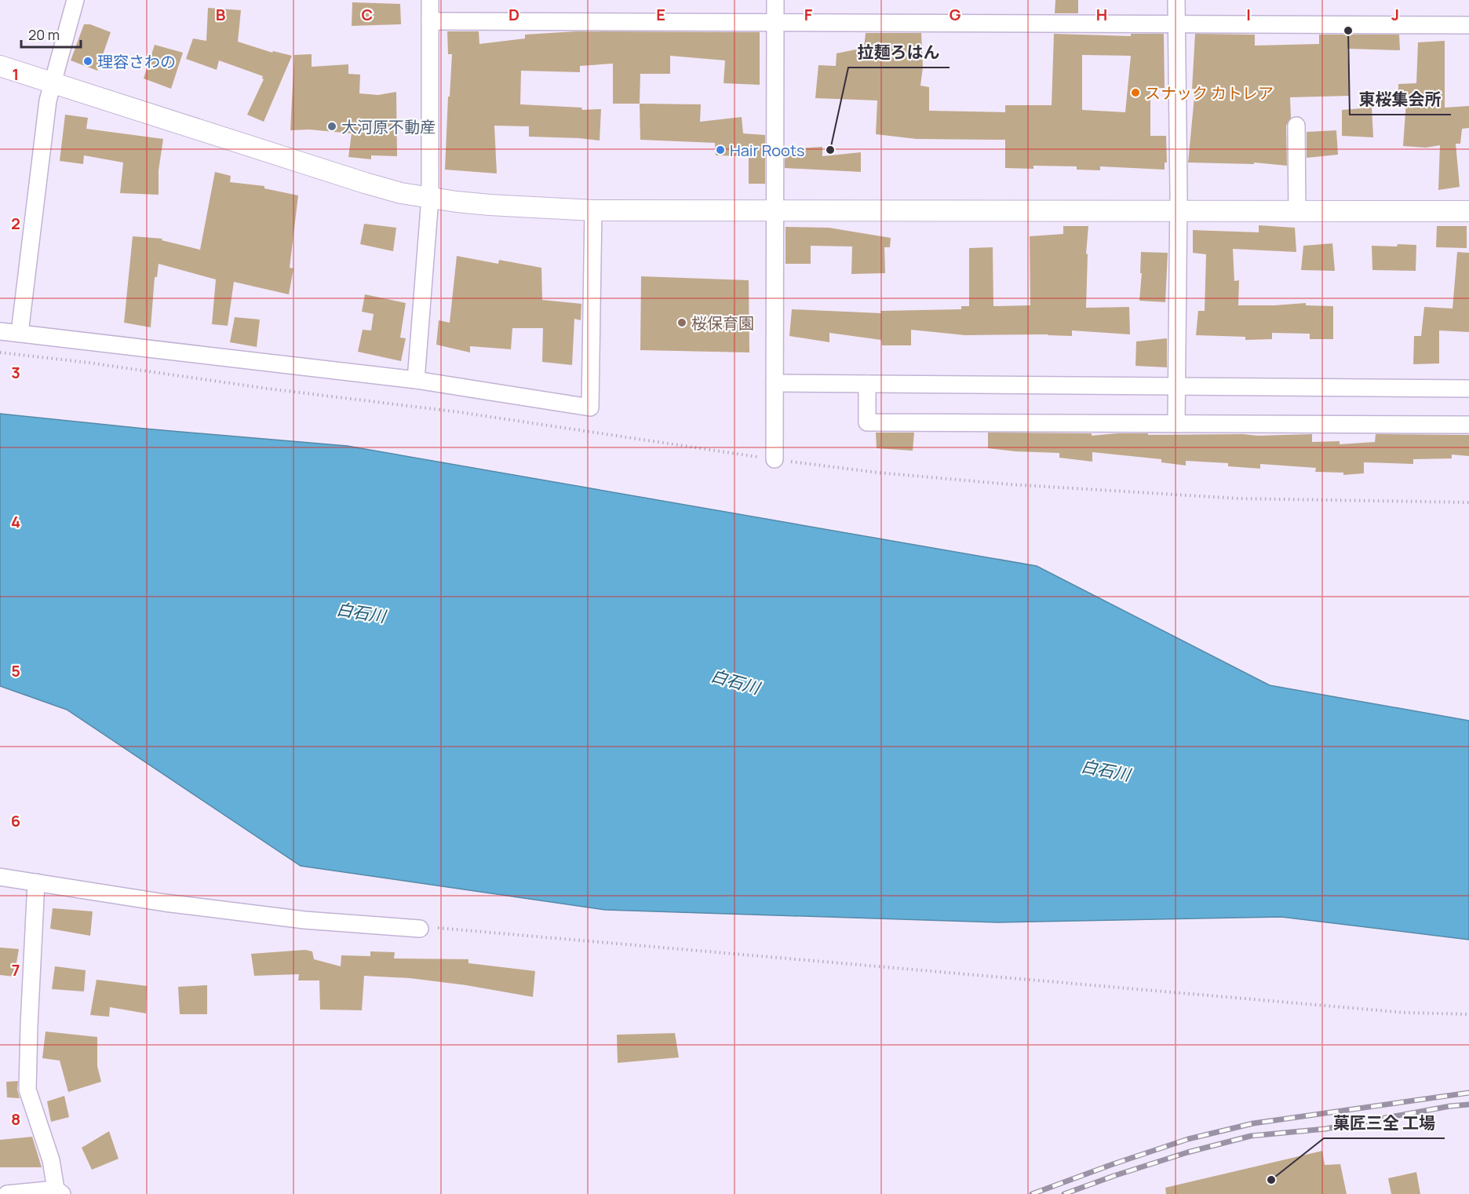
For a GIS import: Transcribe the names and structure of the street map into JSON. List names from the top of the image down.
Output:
{
  "water": ["白石川"],
  "places": [
    "東桜集会所",
    "理容さわの",
    "スナック カトレア",
    "大河原不動産",
    "Hair Roots",
    "拉麺ろはん",
    "桜保育園",
    "菓匠三全 工場"
  ],
  "scale_bar": "20 m",
  "grid": {
    "columns": [
      "B",
      "C",
      "D",
      "E",
      "F",
      "G",
      "H",
      "I",
      "J"
    ],
    "rows": [
      "1",
      "2",
      "3",
      "4",
      "5",
      "6",
      "7",
      "8"
    ]
  }
}
